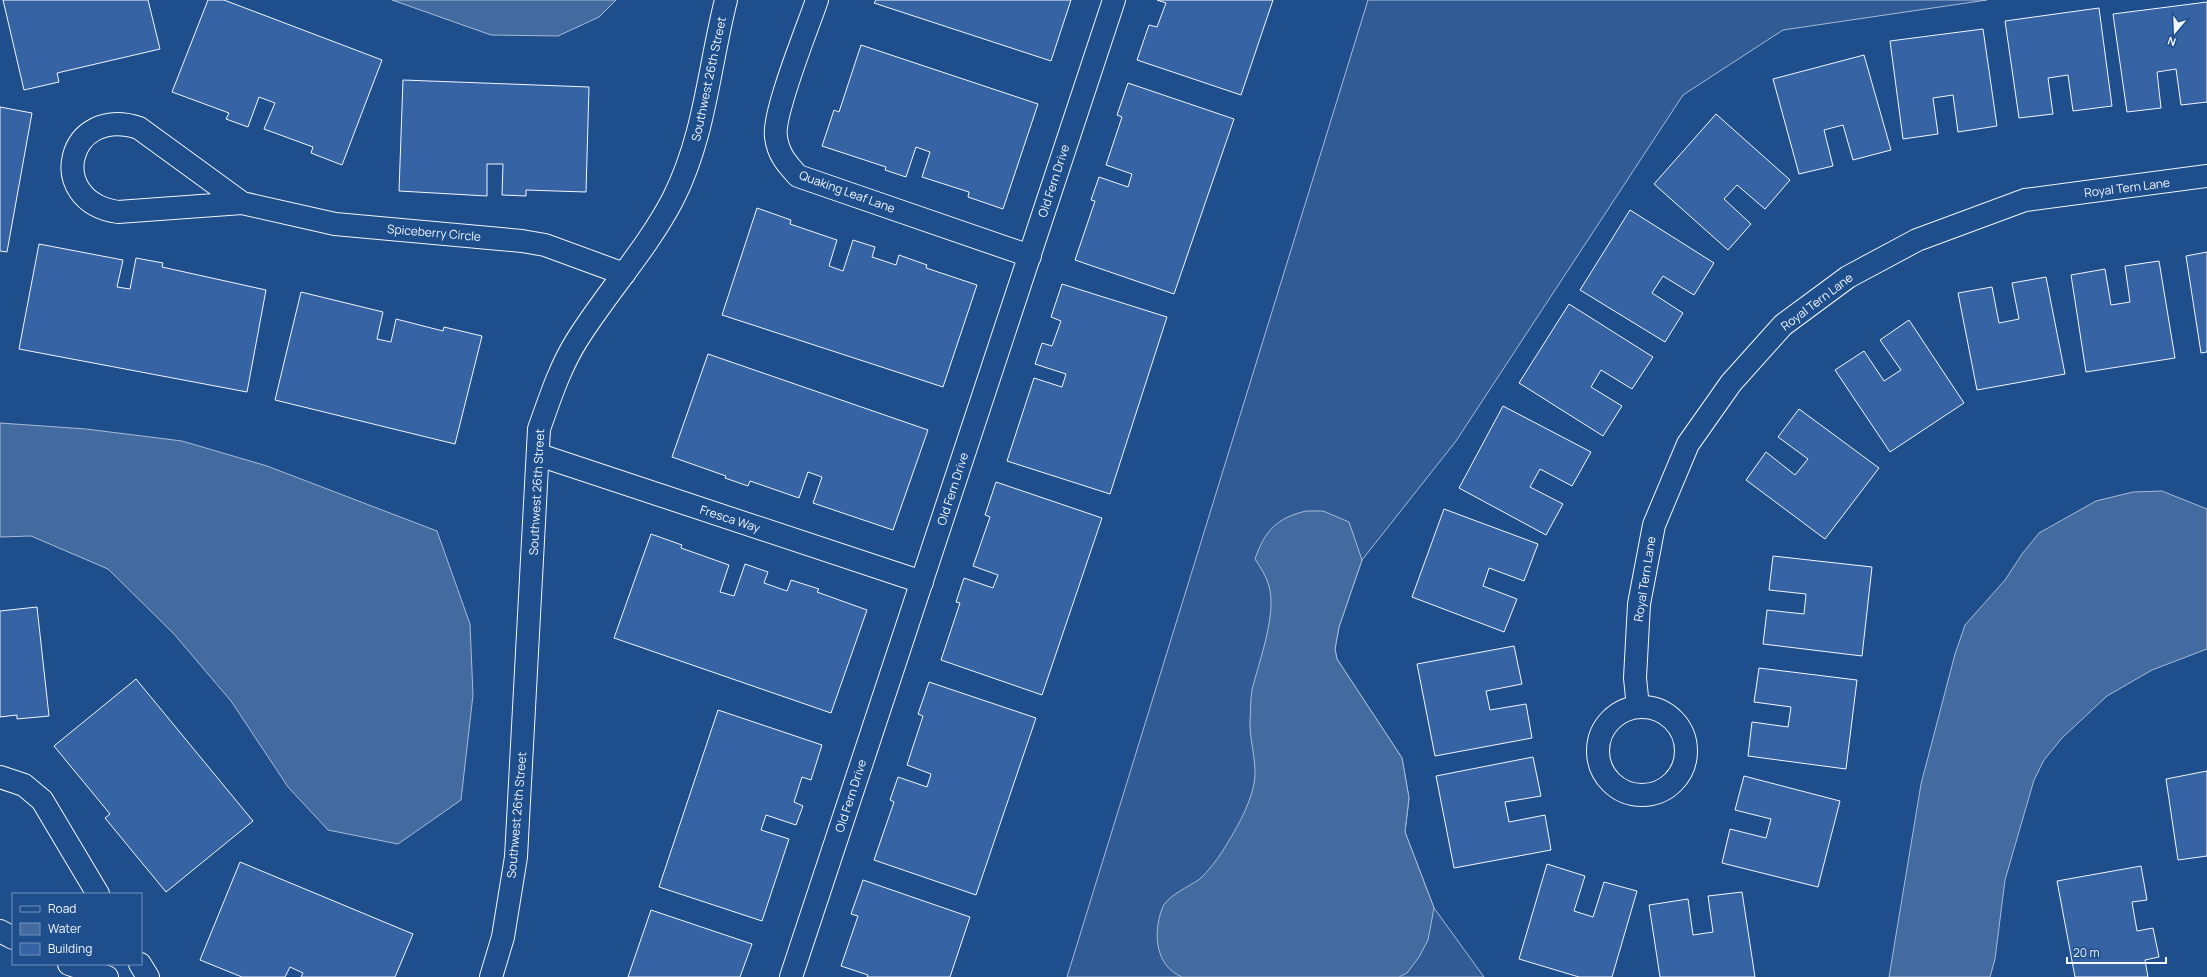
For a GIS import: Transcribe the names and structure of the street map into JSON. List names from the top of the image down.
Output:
{
  "streets": {
    "street": [
      "Southwest 26th Street",
      "Old Fern Drive",
      "Royal Tern Lane",
      "Quaking Leaf Lane",
      "Spiceberry Circle",
      "Fresca Way"
    ]
  },
  "crossings": [
    ["Southwest 26th Street", "Spiceberry Circle"],
    ["Southwest 26th Street", "Fresca Way"],
    ["Old Fern Drive", "Quaking Leaf Lane"],
    ["Old Fern Drive", "Fresca Way"]
  ],
  "legend": ["Road", "Water", "Building"],
  "scale_bar": "20 m",
  "north": "bottom"
}
